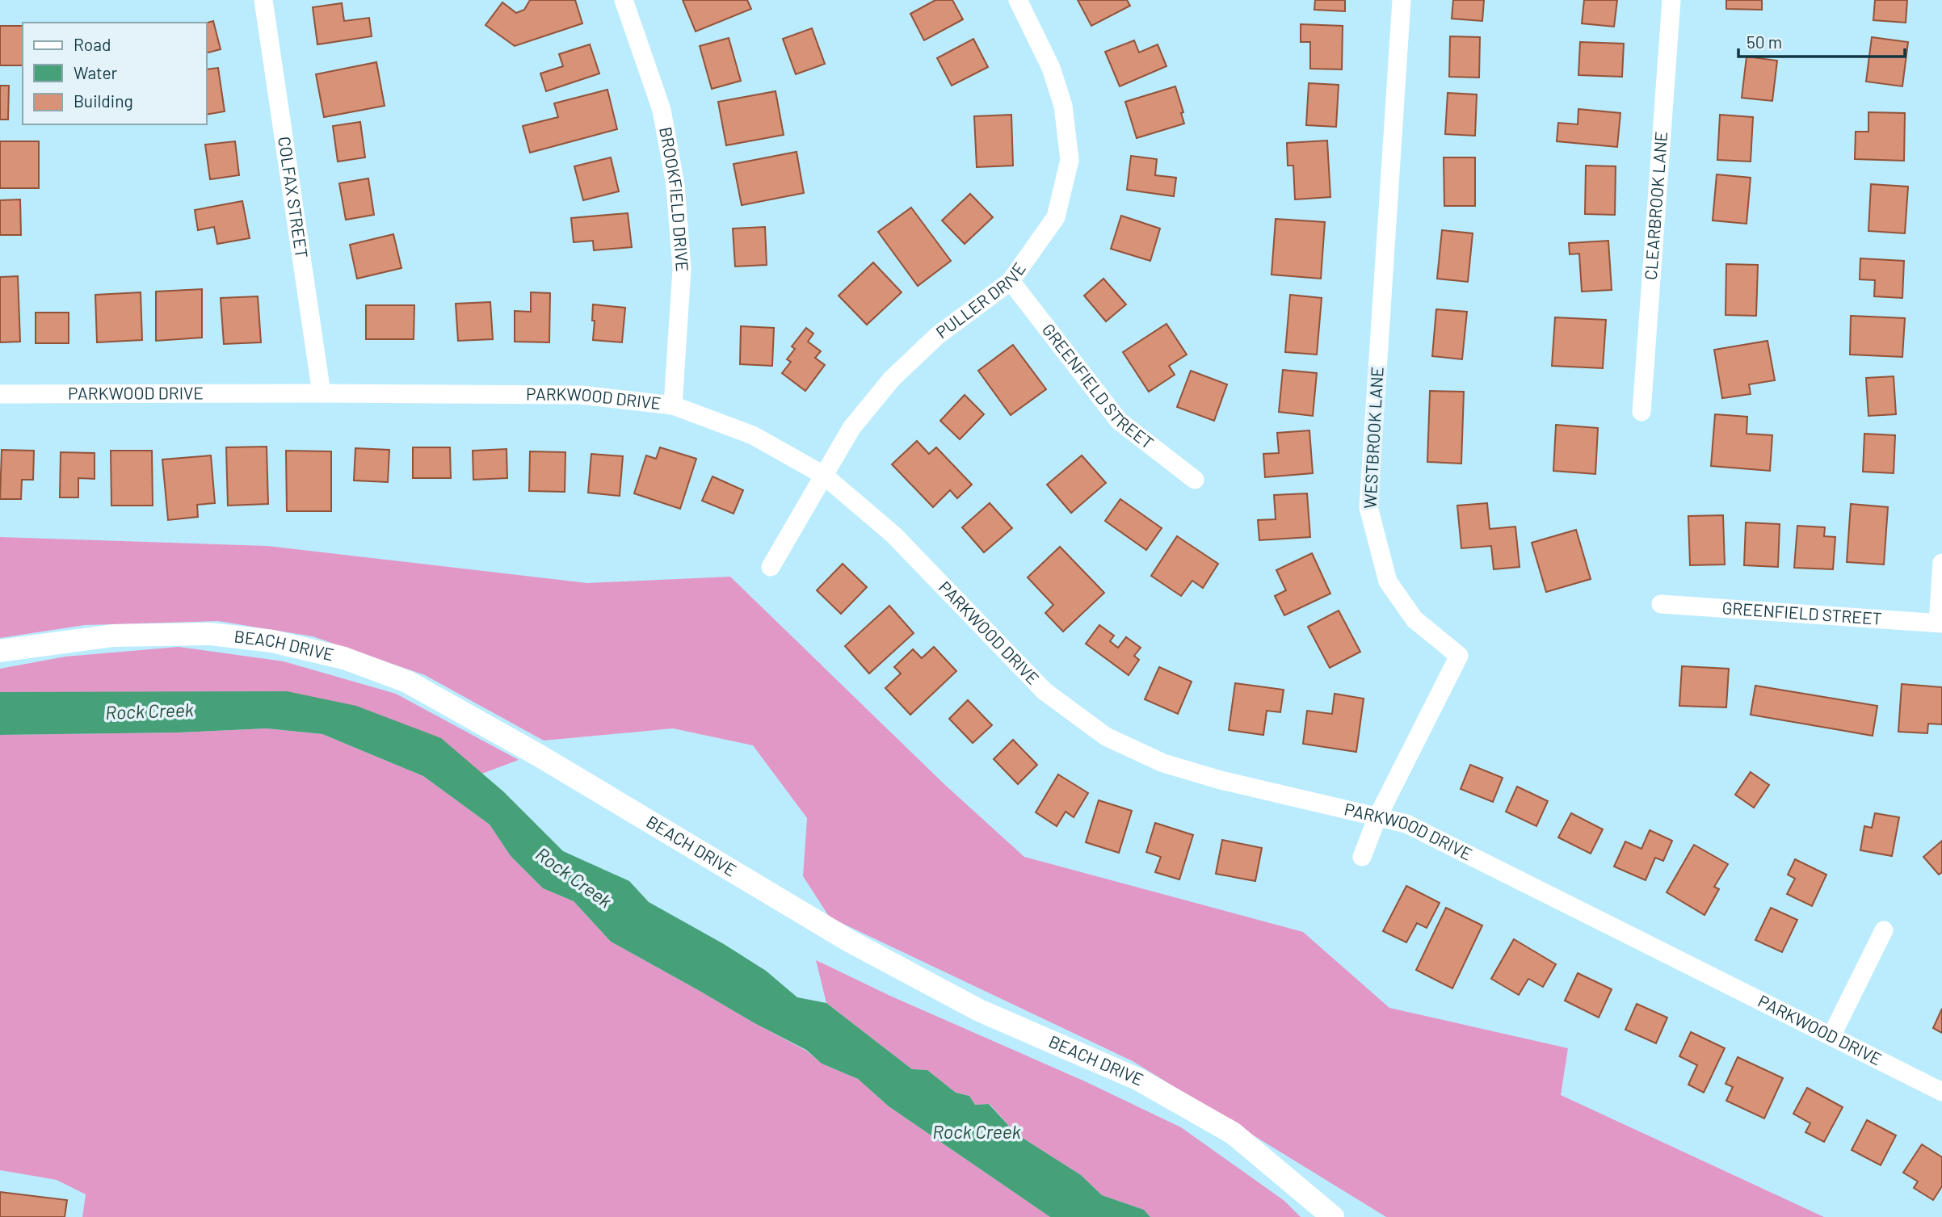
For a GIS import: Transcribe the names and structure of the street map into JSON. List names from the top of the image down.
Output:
{
  "streets": {
    "street": [
      "COLFAX STREET",
      "BROOKFIELD DRIVE",
      "CLEARBROOK LANE",
      "PULLER DRIVE",
      "GREENFIELD STREET",
      "PARKWOOD DRIVE",
      "WESTBROOK LANE",
      "BEACH DRIVE"
    ]
  },
  "crossings": [
    ["COLFAX STREET", "PARKWOOD DRIVE"],
    ["BROOKFIELD DRIVE", "PARKWOOD DRIVE"],
    ["PULLER DRIVE", "GREENFIELD STREET"],
    ["PULLER DRIVE", "PARKWOOD DRIVE"],
    ["PARKWOOD DRIVE", "WESTBROOK LANE"]
  ],
  "water": ["Rock Creek"],
  "legend": ["Road", "Water", "Building"],
  "scale_bar": "50 m"
}
